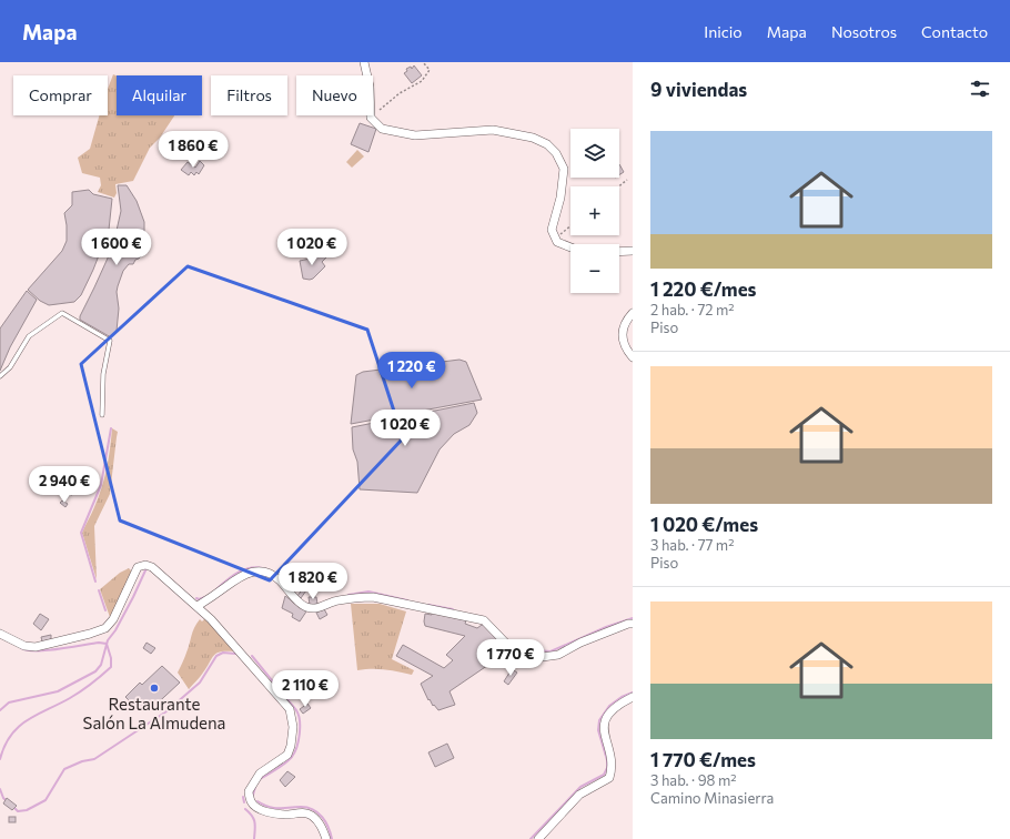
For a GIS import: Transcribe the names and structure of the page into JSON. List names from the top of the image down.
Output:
{
  "places": ["Restaurante Salón La Almudena"],
  "page": {
    "header": "Mapa",
    "nav": [
      "Inicio",
      "Mapa",
      "Nosotros",
      "Contacto"
    ],
    "heading": "9 viviendas",
    "chip": [
      "Comprar",
      "Alquilar",
      "Filtros",
      "Nuevo"
    ],
    "list": [
      {
        "name": "1 220 €/mes",
        "note": "2 hab. · 72 m² · Piso"
      },
      {
        "name": "1 020 €/mes",
        "note": "3 hab. · 77 m² · Piso"
      },
      {
        "name": "1 770 €/mes",
        "note": "3 hab. · 98 m² · Camino Minasierra"
      }
    ],
    "map_buttons": ["+", "−"],
    "price": [
      "1 860 €",
      "1 600 €",
      "1 020 €",
      "1 220 €",
      "1 020 €",
      "2 940 €",
      "1 820 €",
      "1 770 €",
      "2 110 €"
    ]
  }
}
